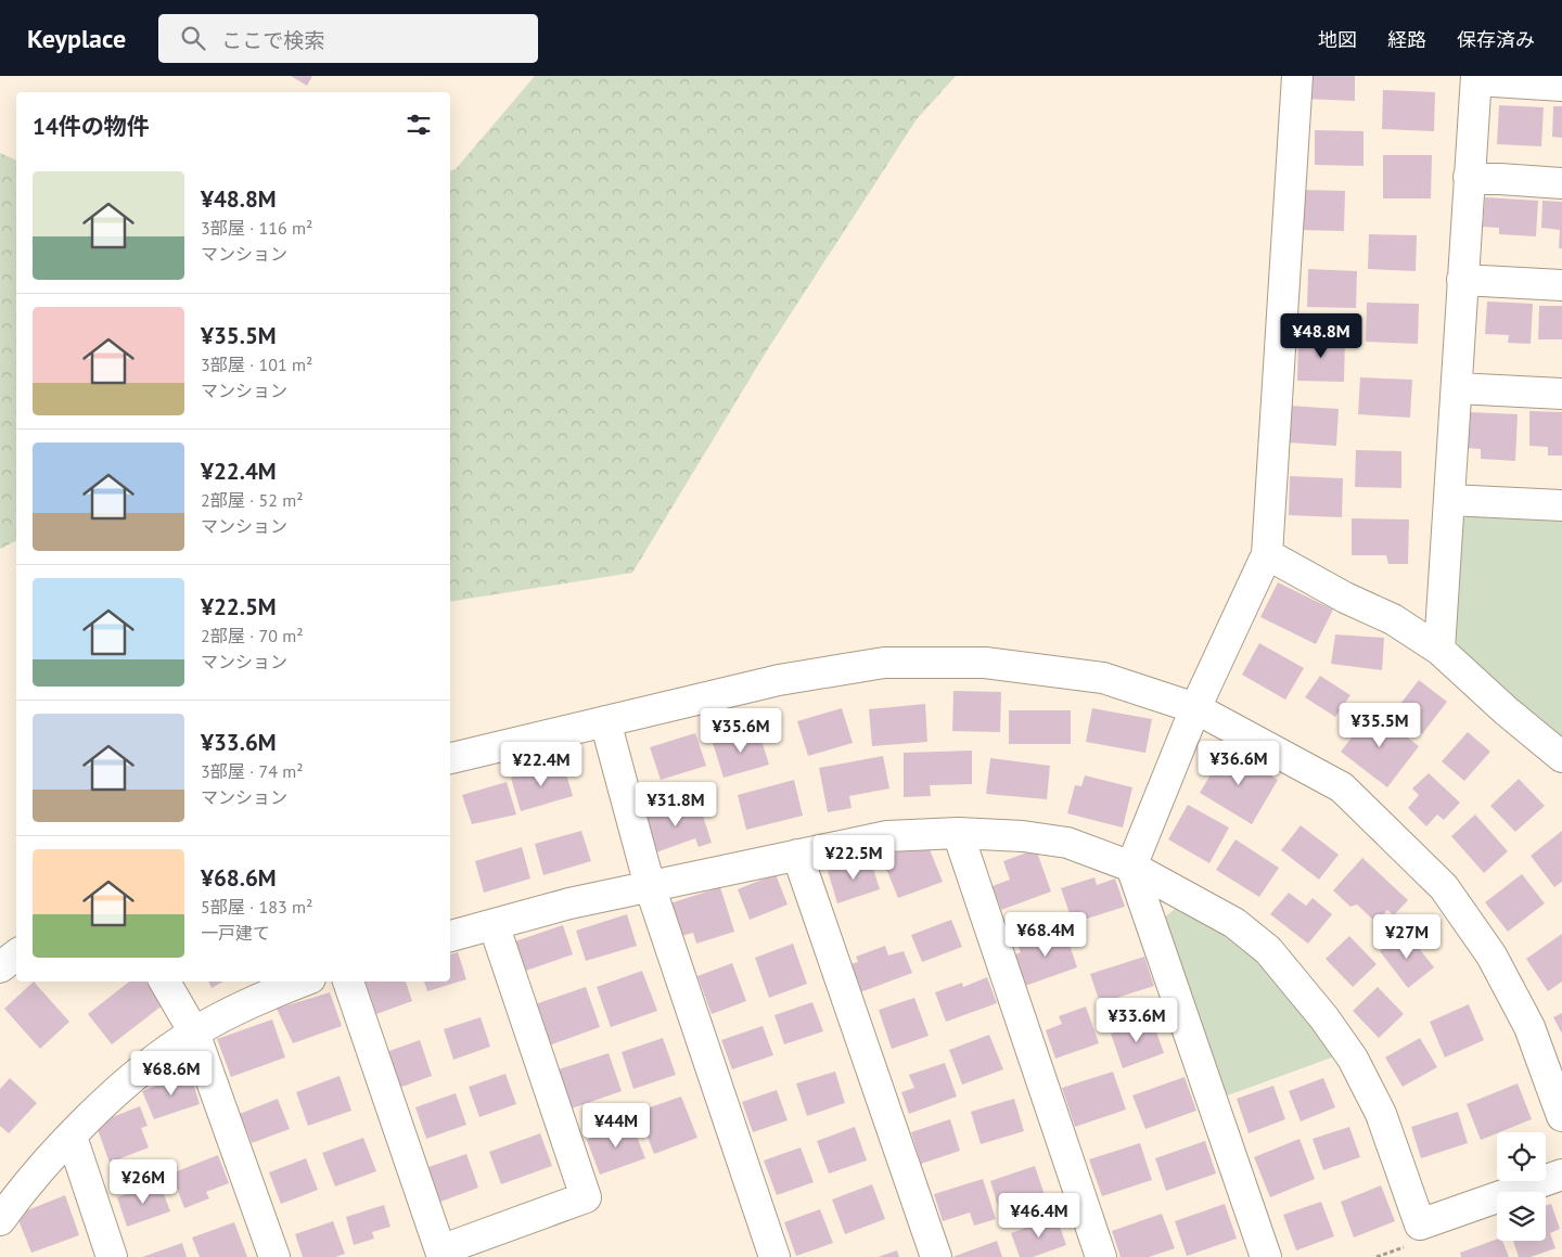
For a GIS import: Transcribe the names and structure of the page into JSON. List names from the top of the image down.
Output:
{
  "page": {
    "header": "Keyplace",
    "search": "ここで検索",
    "nav": ["地図", "経路", "保存済み"],
    "heading": "14件の物件",
    "list": [
      {
        "name": "¥48.8M",
        "note": "3部屋 · 116 m² · マンション"
      },
      {
        "name": "¥35.5M",
        "note": "3部屋 · 101 m² · マンション"
      },
      {
        "name": "¥22.4M",
        "note": "2部屋 · 52 m² · マンション"
      },
      {
        "name": "¥22.5M",
        "note": "2部屋 · 70 m² · マンション"
      },
      {
        "name": "¥33.6M",
        "note": "3部屋 · 74 m² · マンション"
      },
      {
        "name": "¥68.6M",
        "note": "5部屋 · 183 m² · 一戸建て"
      }
    ],
    "price": [
      "¥48.8M",
      "¥35.5M",
      "¥35.6M",
      "¥36.6M",
      "¥22.4M",
      "¥31.8M",
      "¥22.5M",
      "¥68.4M",
      "¥27M",
      "¥33.6M",
      "¥68.6M",
      "¥44M",
      "¥26M",
      "¥46.4M"
    ]
  }
}
